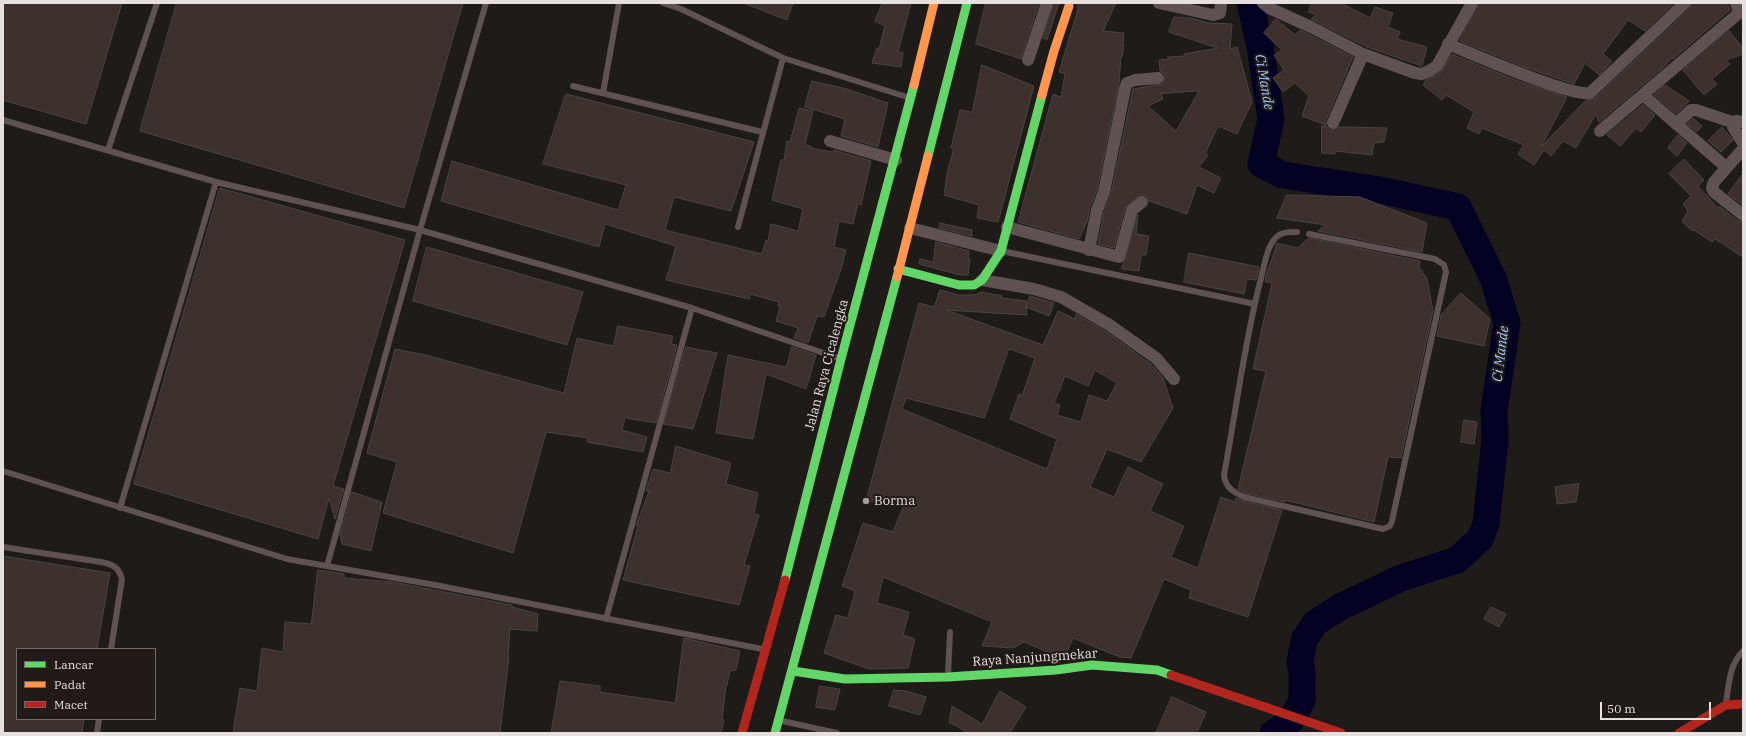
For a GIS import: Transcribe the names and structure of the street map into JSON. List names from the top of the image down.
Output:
{
  "streets": {
    "main road": ["Jalan Raya Cicalengka", "Raya Nanjungmekar"]
  },
  "water": ["Ci Mande"],
  "places": ["Borma"],
  "legend": ["Lancar", "Padat", "Macet"],
  "scale_bar": "50 m"
}
